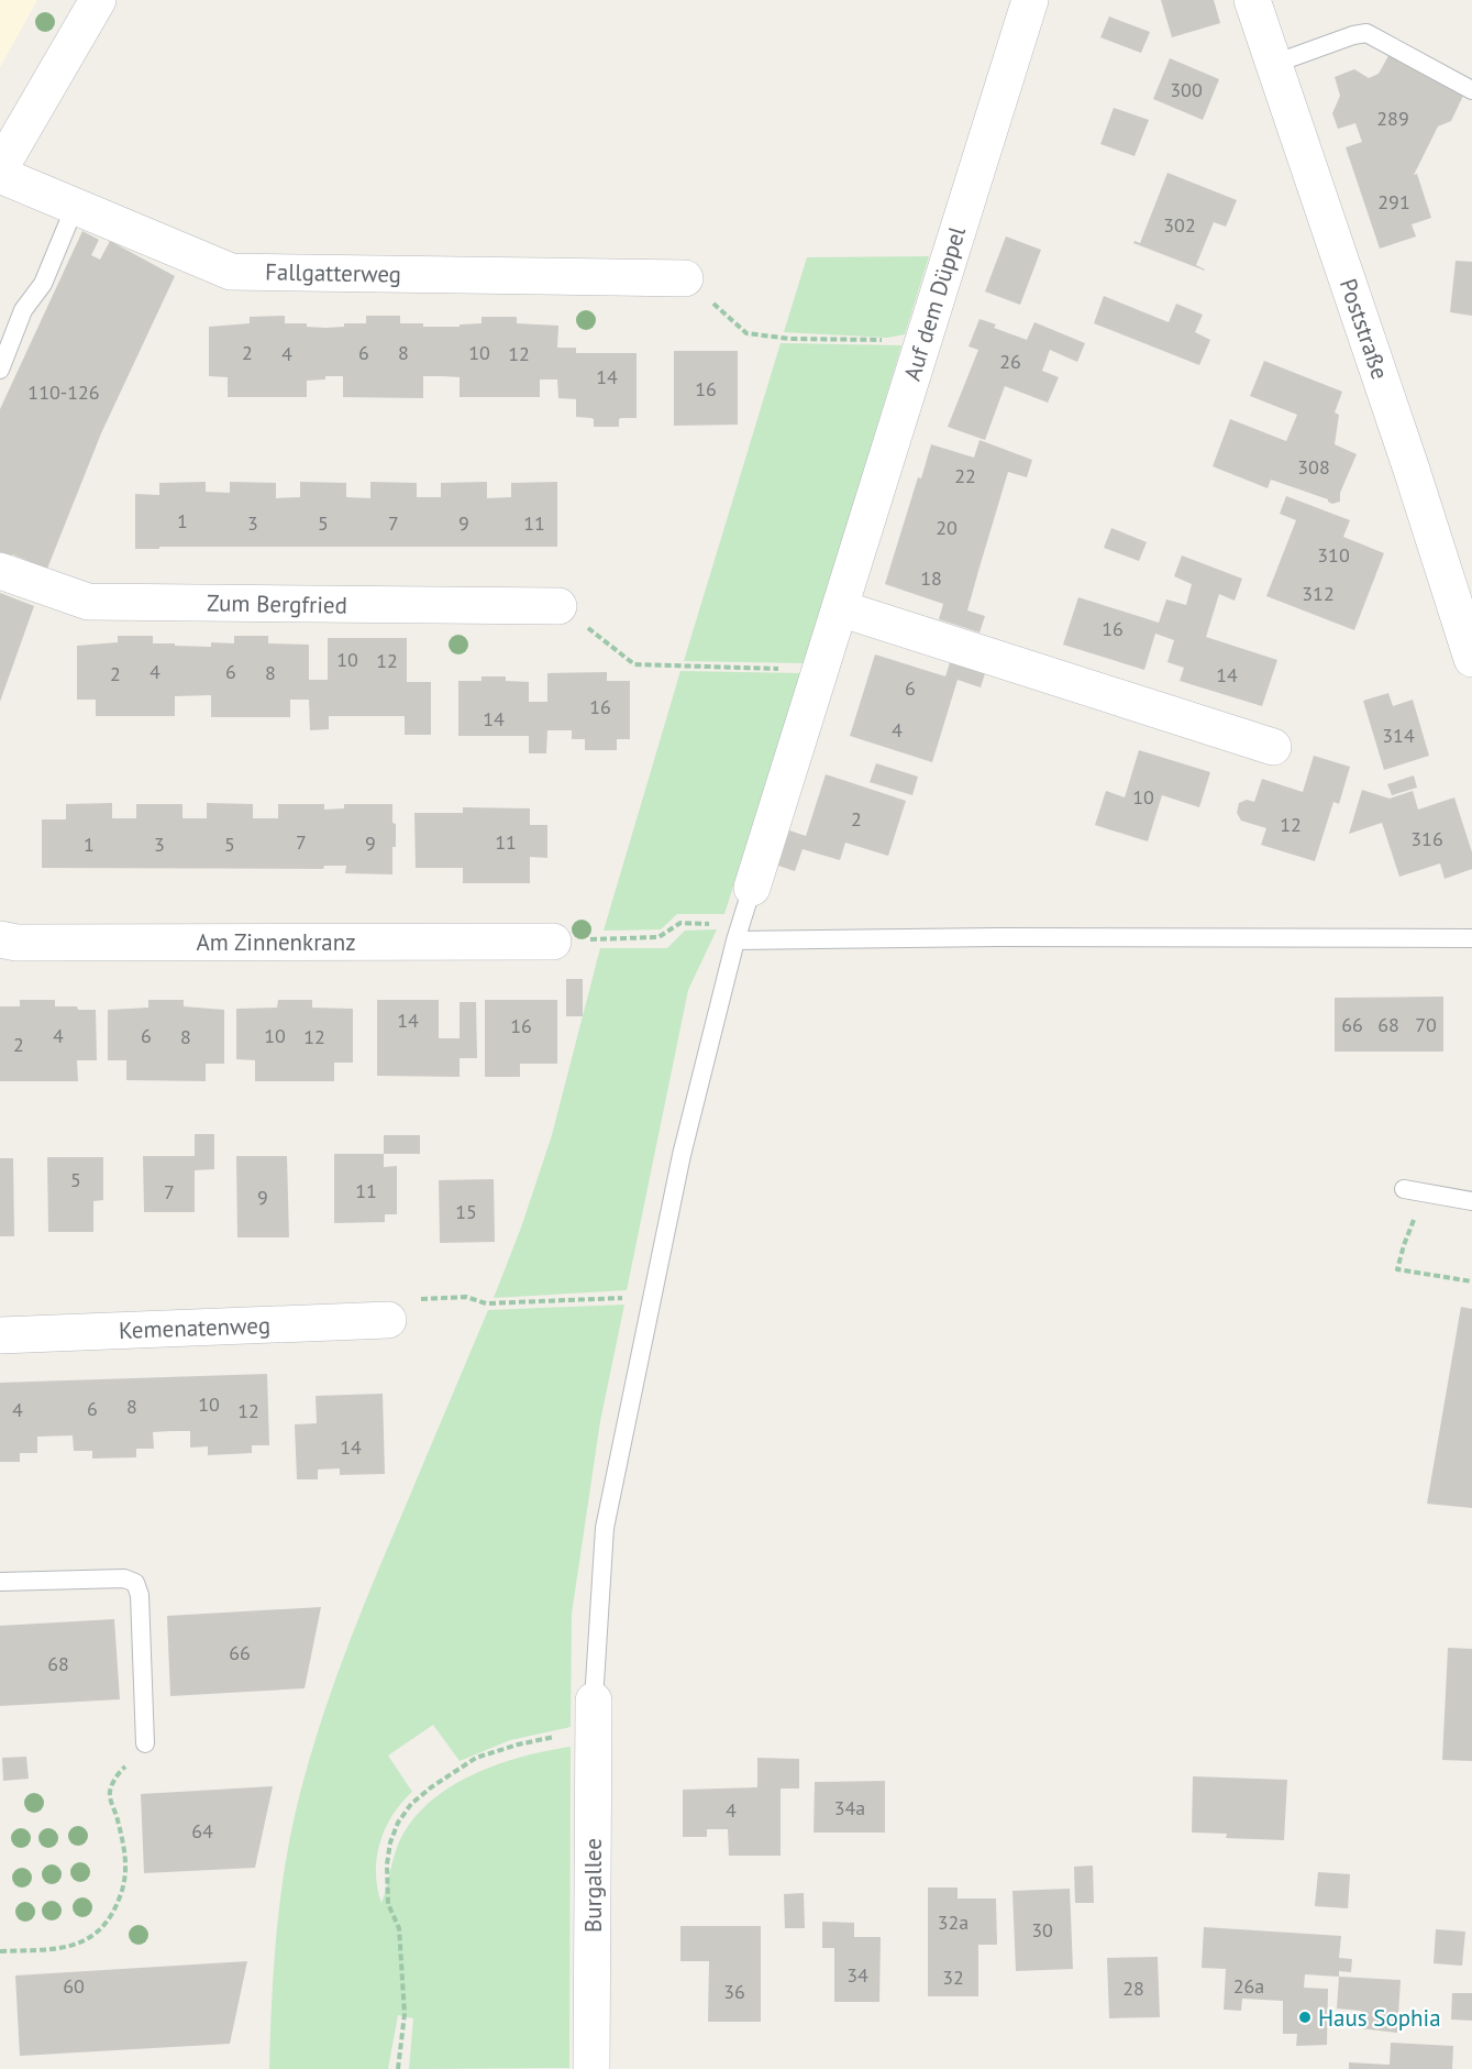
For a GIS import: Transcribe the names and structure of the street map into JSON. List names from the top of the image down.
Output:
{
  "streets": {
    "street": [
      "Fallgatterweg",
      "Auf dem Düppel",
      "Poststraße",
      "Zum Bergfried",
      "Am Zinnenkranz",
      "Kemenatenweg",
      "Burgallee"
    ]
  },
  "places": ["Haus Sophia"],
  "house_numbers": [
    "300",
    "289",
    "291",
    "302",
    "2",
    "6",
    "8",
    "10",
    "4",
    "12",
    "26",
    "14",
    "16",
    "110-126",
    "308",
    "22",
    "1",
    "3",
    "5",
    "7",
    "9",
    "11",
    "20",
    "310",
    "18",
    "312",
    "16",
    "10",
    "12",
    "4",
    "6",
    "8",
    "2",
    "14",
    "6",
    "16",
    "14",
    "4",
    "314",
    "10",
    "2",
    "12",
    "316",
    "7",
    "11",
    "9",
    "1",
    "3",
    "5",
    "14",
    "66",
    "68",
    "70",
    "16",
    "4",
    "6",
    "10",
    "8",
    "12",
    "2",
    "5",
    "11",
    "7",
    "9",
    "15",
    "10",
    "8",
    "6",
    "4",
    "12",
    "14",
    "66",
    "68",
    "34a",
    "4",
    "64",
    "32a",
    "30",
    "34",
    "32",
    "60",
    "26a",
    "28",
    "36"
  ]
}
